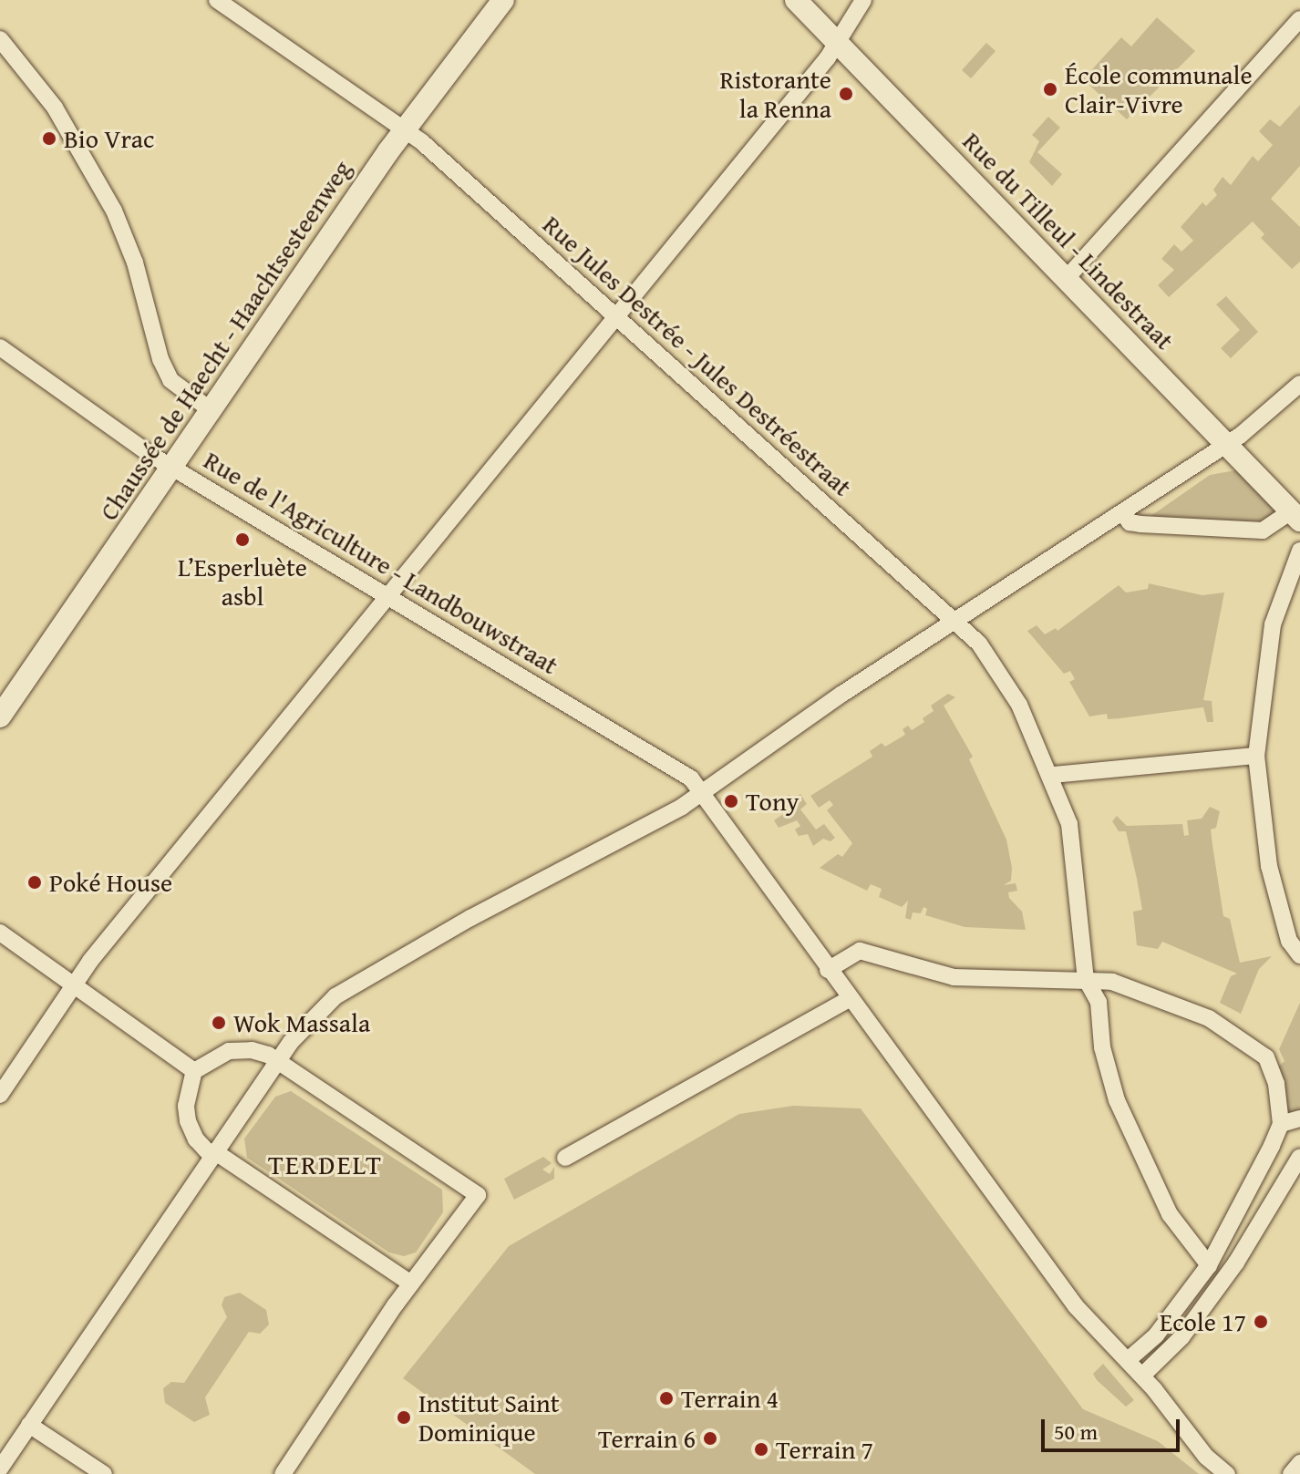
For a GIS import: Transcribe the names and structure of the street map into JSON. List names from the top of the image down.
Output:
{
  "streets": {
    "street": [
      "Rue du Tilleul - Lindestraat",
      "Chaussée de Haecht - Haachtsesteenweg",
      "Rue Jules Destrée - Jules Destréestraat",
      "Rue de l'Agriculture - Landbouwstraat"
    ]
  },
  "crossings": [
    ["Chaussée de Haecht - Haachtsesteenweg", "Rue Jules Destrée - Jules Destréestraat"],
    ["Chaussée de Haecht - Haachtsesteenweg", "Rue de l'Agriculture - Landbouwstraat"]
  ],
  "districts": ["TERDELT"],
  "places": [
    "École communale Clair-Vivre",
    "Ristorante la Renna",
    "Bio Vrac",
    "L’Esperluète asbl",
    "Tony",
    "Poké House",
    "Wok Massala",
    "Ecole 17",
    "Terrain 4",
    "Institut Saint Dominique",
    "Terrain 6",
    "Terrain 7"
  ],
  "scale_bar": "50 m"
}
